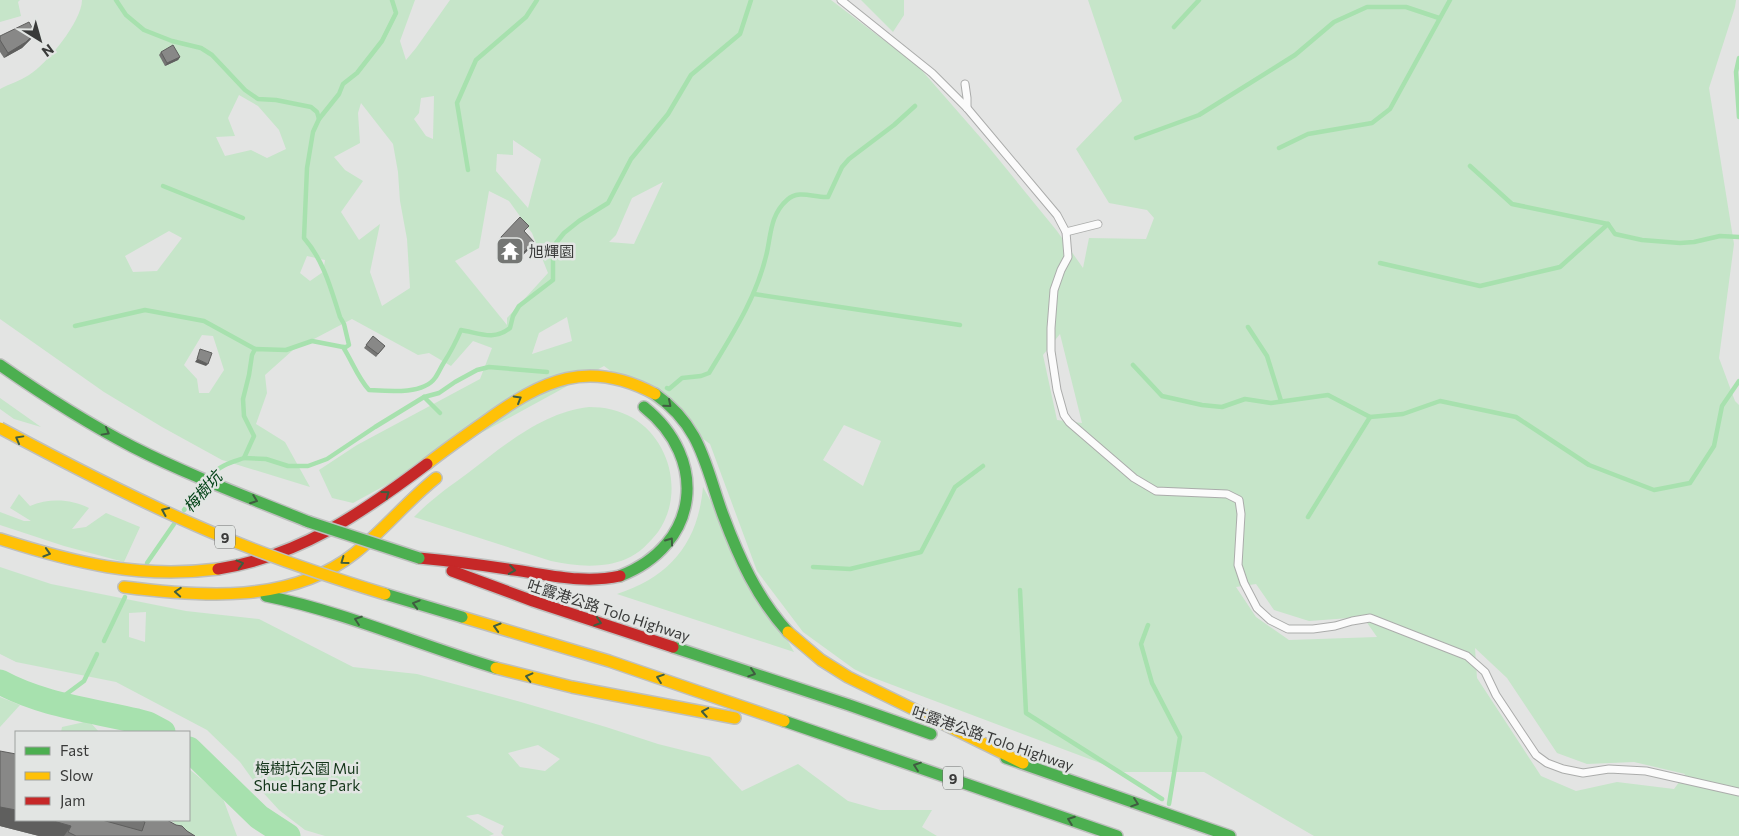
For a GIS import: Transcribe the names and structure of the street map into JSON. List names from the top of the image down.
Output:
{
  "streets": {
    "highway": ["9", "吐露港公路 Tolo Highway"]
  },
  "water": ["梅樹坑"],
  "parks": ["梅樹坑公園 Mui Shue Hang Park"],
  "places": {
    "temple": ["旭輝園"]
  },
  "legend": ["Fast", "Slow", "Jam"],
  "north": "bottom right"
}
